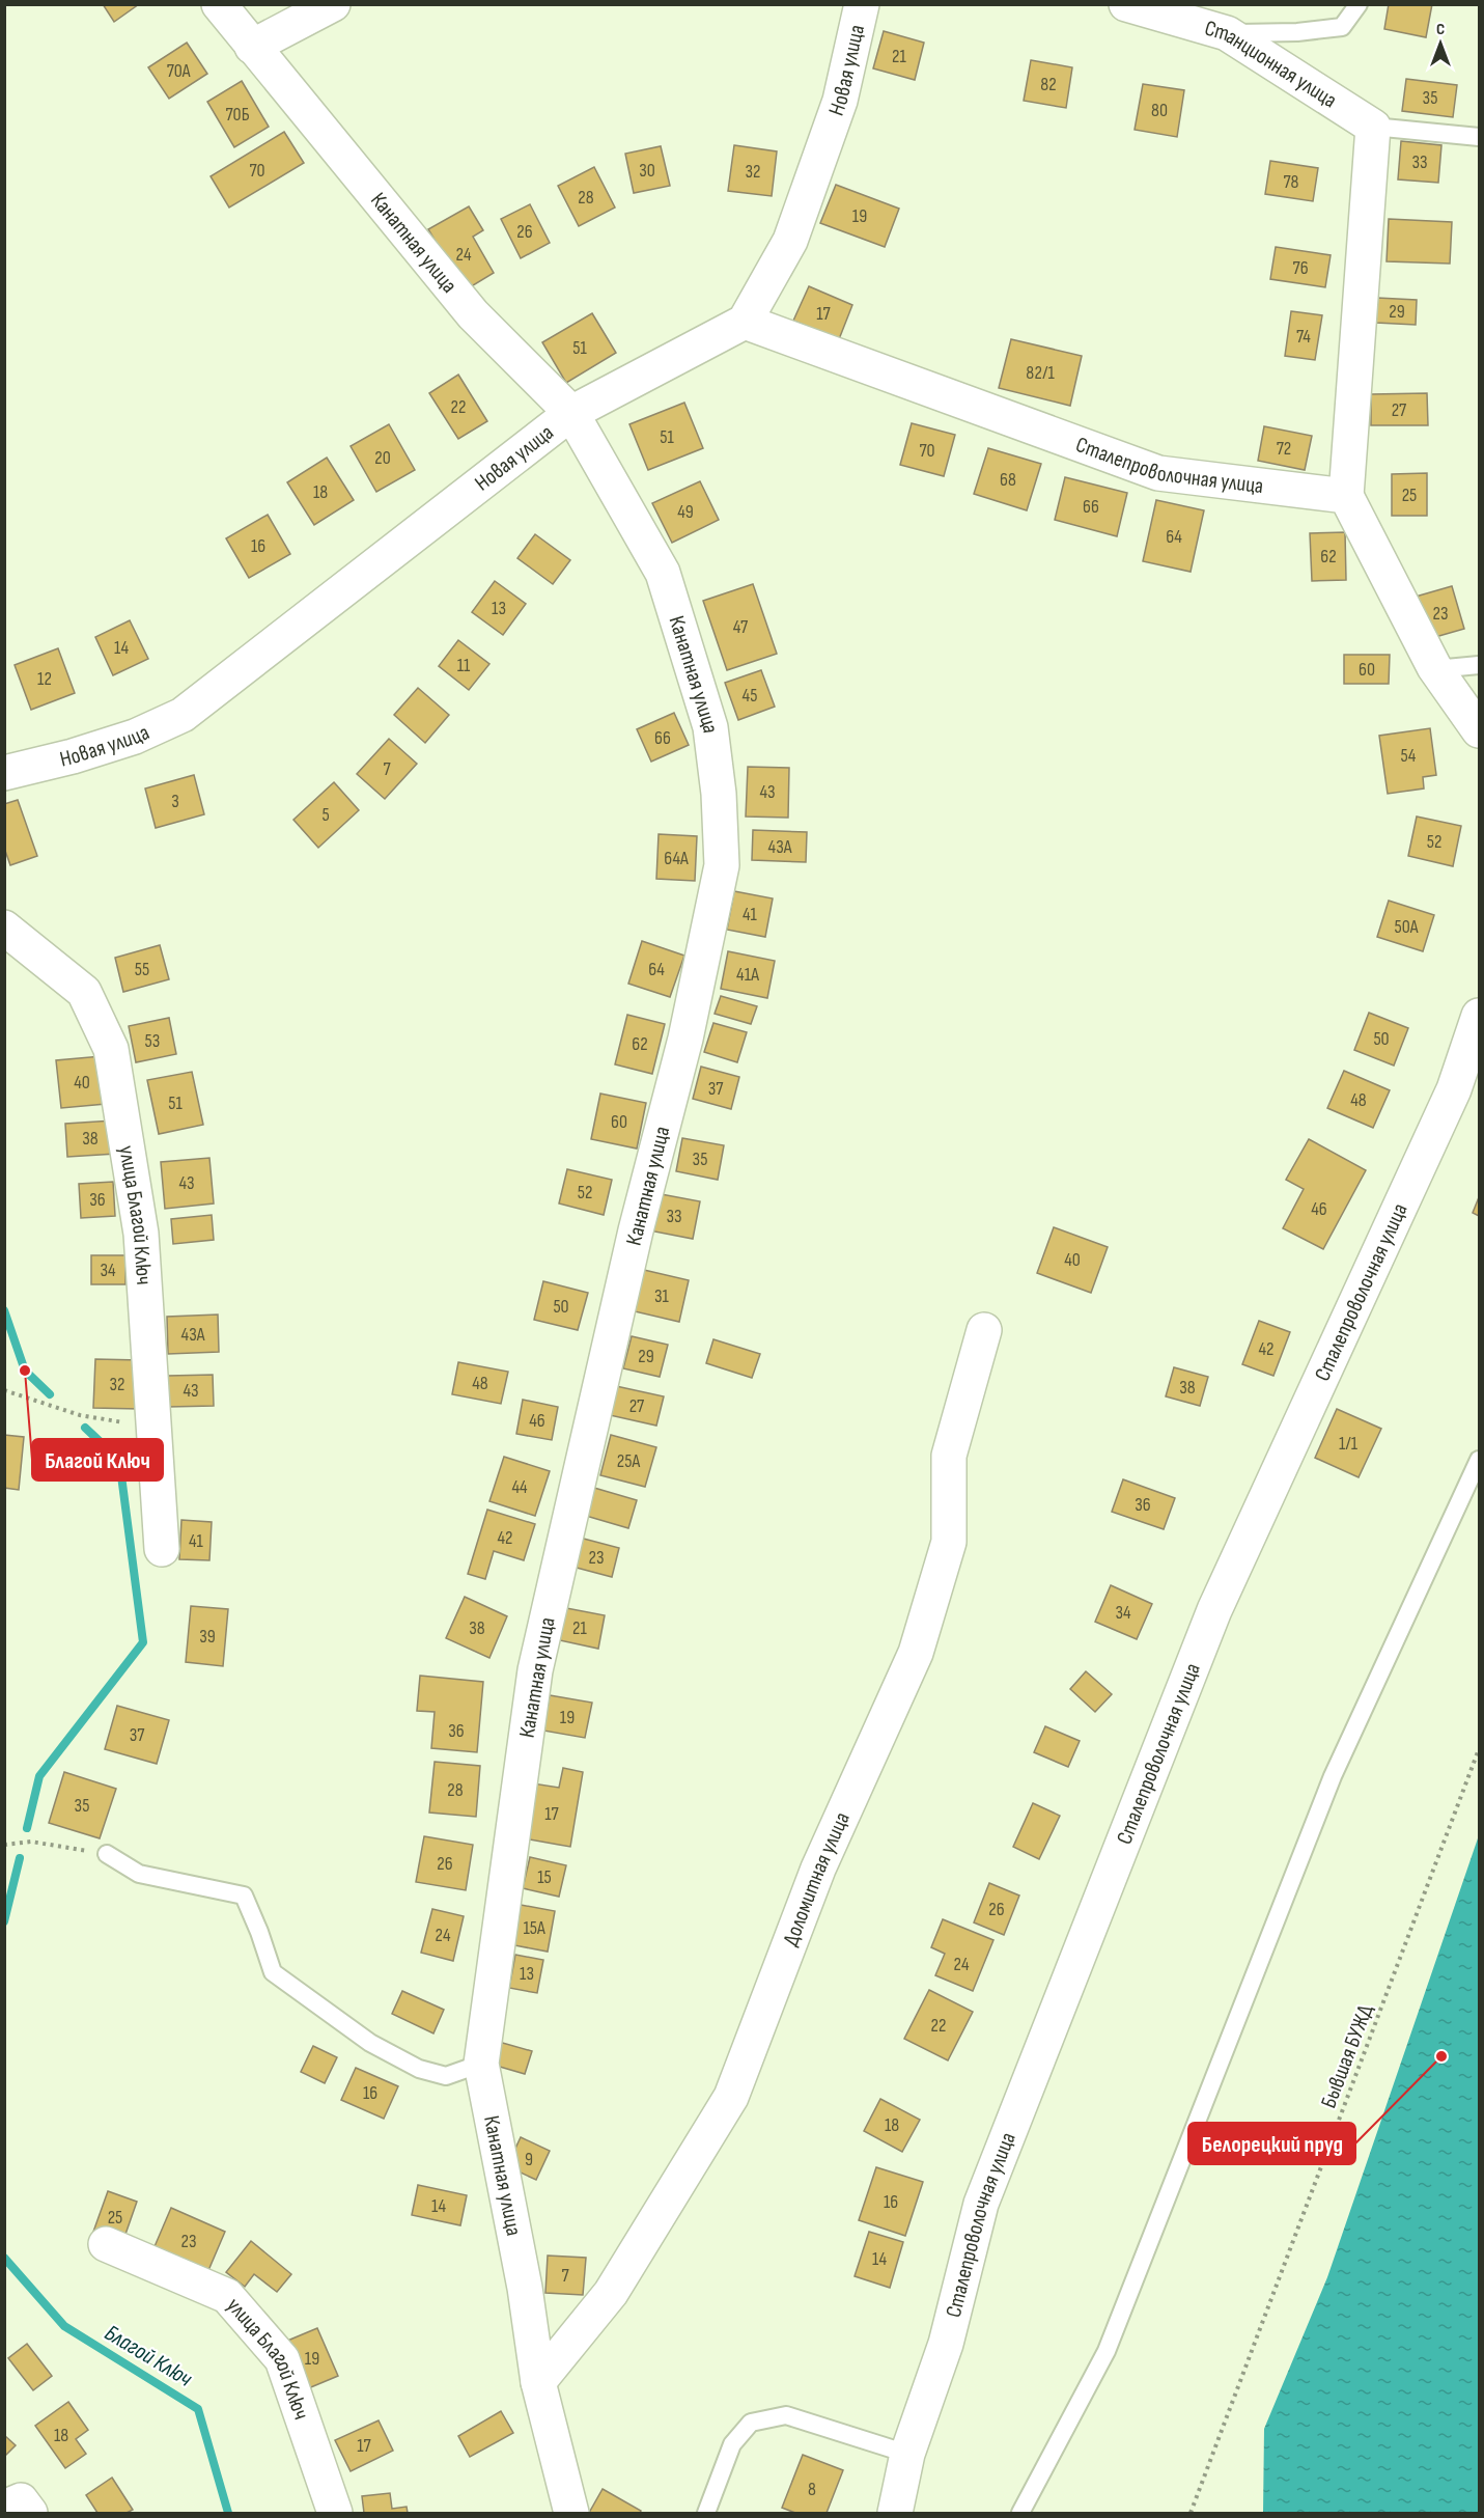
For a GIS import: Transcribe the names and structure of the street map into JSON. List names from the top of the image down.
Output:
{
  "streets": {
    "street": [
      "Станционная улица",
      "Новая улица",
      "Канатная улица",
      "Сталепроволочная улица",
      "улица Благой Ключ",
      "Доломитная улица"
    ],
    "path": ["Бывшая БУЖД"]
  },
  "crossings": [
    ["Новая улица", "Канатная улица"],
    ["Новая улица", "Сталепроволочная улица"],
    ["Канатная улица", "Доломитная улица"]
  ],
  "water": ["Благой Ключ"],
  "places": ["Благой Ключ", "Белорецкий пруд"],
  "house_numbers": [
    "21",
    "70А",
    "82",
    "35",
    "80",
    "70Б",
    "33",
    "70",
    "30",
    "32",
    "78",
    "28",
    "19",
    "26",
    "24",
    "76",
    "29",
    "17",
    "74",
    "51",
    "82/1",
    "22",
    "27",
    "51",
    "72",
    "70",
    "20",
    "68",
    "18",
    "25",
    "66",
    "49",
    "64",
    "16",
    "62",
    "13",
    "23",
    "47",
    "14",
    "11",
    "60",
    "12",
    "45",
    "66",
    "54",
    "7",
    "43",
    "3",
    "5",
    "52",
    "43А",
    "64А",
    "41",
    "50А",
    "55",
    "64",
    "41А",
    "50",
    "53",
    "62",
    "40",
    "37",
    "48",
    "51",
    "60",
    "38",
    "35",
    "43",
    "52",
    "36",
    "46",
    "33",
    "40",
    "34",
    "31",
    "50",
    "43А",
    "42",
    "29",
    "48",
    "32",
    "38",
    "43",
    "27",
    "46",
    "1/1",
    "25А",
    "44",
    "36",
    "42",
    "41",
    "23",
    "34",
    "38",
    "21",
    "39",
    "19",
    "36",
    "37",
    "28",
    "35",
    "17",
    "26",
    "15",
    "26",
    "15А",
    "24",
    "24",
    "13",
    "22",
    "16",
    "18",
    "9",
    "16",
    "14",
    "25",
    "23",
    "14",
    "7",
    "19",
    "18",
    "17",
    "8"
  ],
  "north": "top"
}
